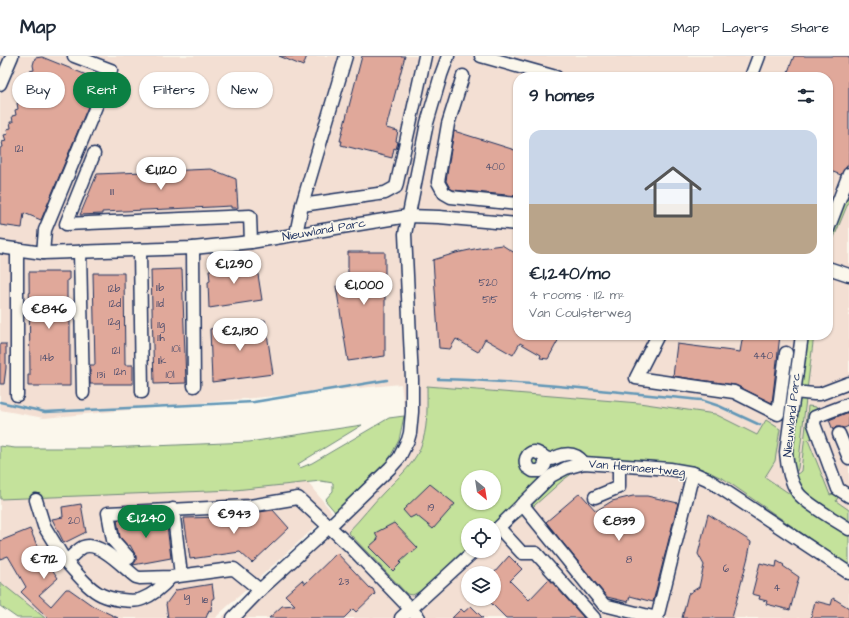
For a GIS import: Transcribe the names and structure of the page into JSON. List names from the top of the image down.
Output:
{
  "streets": {
    "street": ["Nieuwland Parc", "Van Hennaertweg"]
  },
  "house_numbers": [
    "121",
    "400",
    "111",
    "520",
    "11b",
    "12b",
    "515",
    "12d",
    "11d",
    "12g",
    "11g",
    "11h",
    "10i",
    "12l",
    "440",
    "14b",
    "11k",
    "12n",
    "13i",
    "10l",
    "19",
    "20",
    "8",
    "6",
    "23",
    "4",
    "1g",
    "1e"
  ],
  "north": "bottom right",
  "page": {
    "header": "Map",
    "nav": ["Map", "Layers", "Share"],
    "chip": [
      "Buy",
      "Rent",
      "Filters",
      "New"
    ],
    "heading": "9 homes",
    "list": [
      {
        "name": "€1,240/mo",
        "note": "4 rooms · 112 m² · Van Coulsterweg"
      }
    ],
    "price": [
      "€1,120",
      "€1,290",
      "€1,000",
      "€846",
      "€2,130",
      "€943",
      "€1,240",
      "€839",
      "€712"
    ]
  }
}
